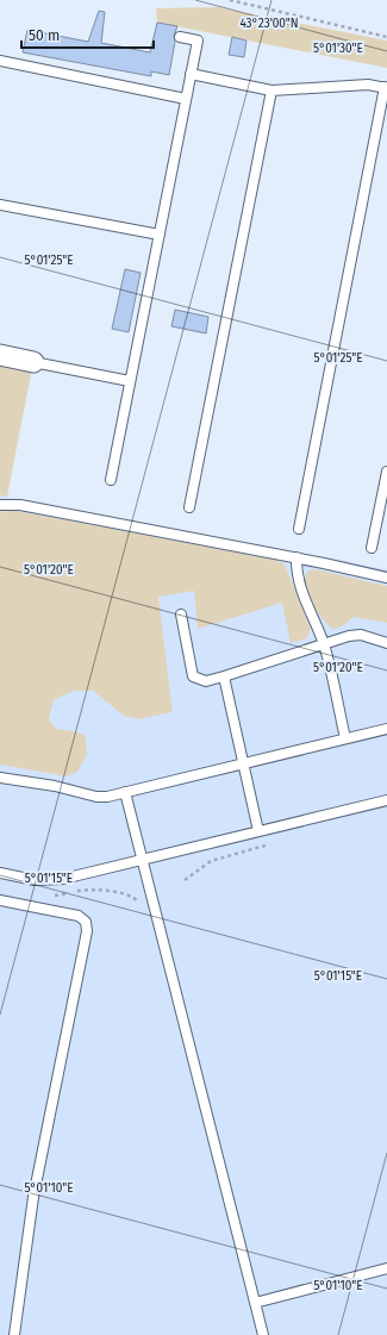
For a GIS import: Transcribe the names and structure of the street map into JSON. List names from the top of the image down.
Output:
{
  "scale_bar": "50 m",
  "coordinates": [
    "43°23'00\"N",
    "5°01'30\"E",
    "5°01'25\"E",
    "5°01'20\"E",
    "5°01'15\"E",
    "5°01'10\"E"
  ]
}
